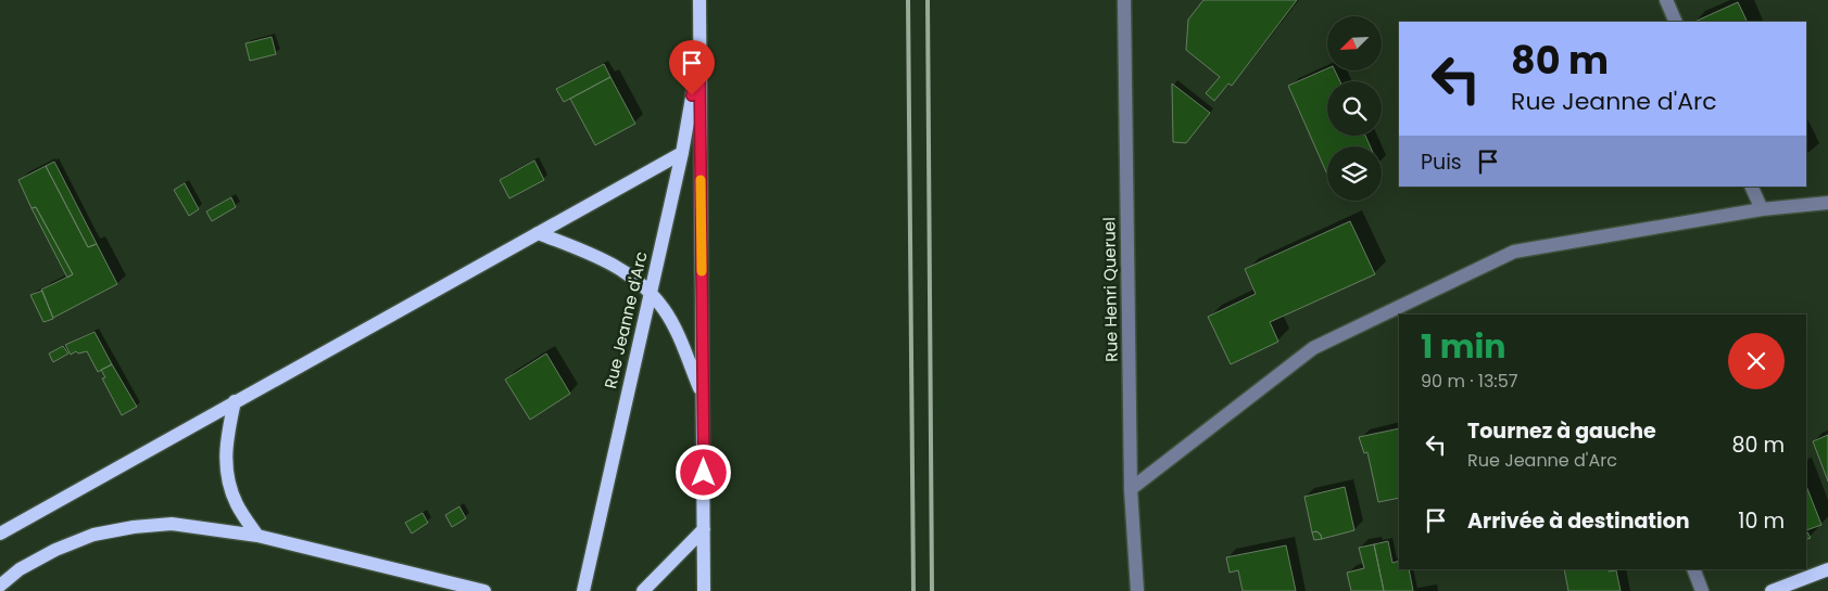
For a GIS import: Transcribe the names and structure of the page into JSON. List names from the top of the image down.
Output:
{
  "streets": {
    "main road": ["Rue Jeanne d'Arc"],
    "street": ["Rue Henri Queruel"]
  },
  "north": "bottom left",
  "page": {
    "turn": ["80 m", "Rue Jeanne d'Arc"],
    "then": "Puis",
    "heading": ["1 min", "90 m · 13:57"],
    "list": [
      {
        "name": "Tournez à gauche",
        "note": "Rue Jeanne d'Arc",
        "value": "80 m"
      },
      {
        "name": "Arrivée à destination",
        "value": "10 m"
      }
    ]
  }
}
